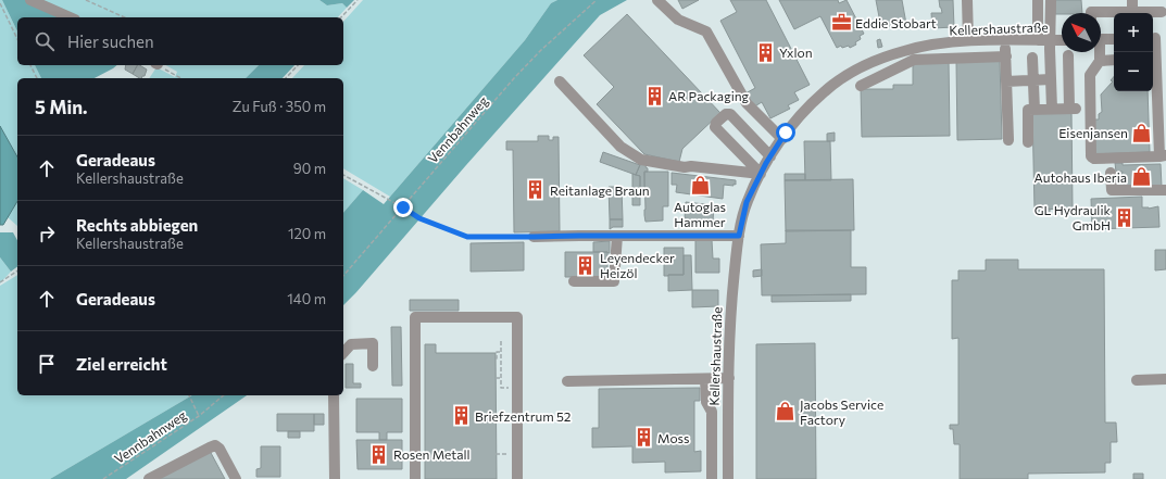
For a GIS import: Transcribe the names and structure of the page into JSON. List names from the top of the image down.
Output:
{
  "streets": {
    "street": ["Kellershaustraße"],
    "path": ["Vennbahnweg"]
  },
  "places": {
    "office": ["Eddie Stobart"],
    "building": [
      "Yxlon",
      "AR Packaging",
      "Reitanlage Braun",
      "GL Hydraulik GmbH",
      "Leyendecker Heizöl",
      "Briefzentrum 52",
      "Moss",
      "Rosen Metall"
    ],
    "shop": [
      "Eisenjansen",
      "Autohaus Iberia",
      "Autoglas Hammer",
      "Jacobs Service Factory"
    ]
  },
  "north": "top left",
  "page": {
    "map_buttons": ["+", "−"],
    "search": "Hier suchen",
    "heading": ["5 Min.", "Zu Fuß · 350 m"],
    "list": [
      ["Geradeaus", "Kellershaustraße", "90 m"],
      ["Rechts abbiegen", "Kellershaustraße", "120 m"],
      ["Geradeaus", "140 m"],
      "Ziel erreicht"
    ]
  }
}
